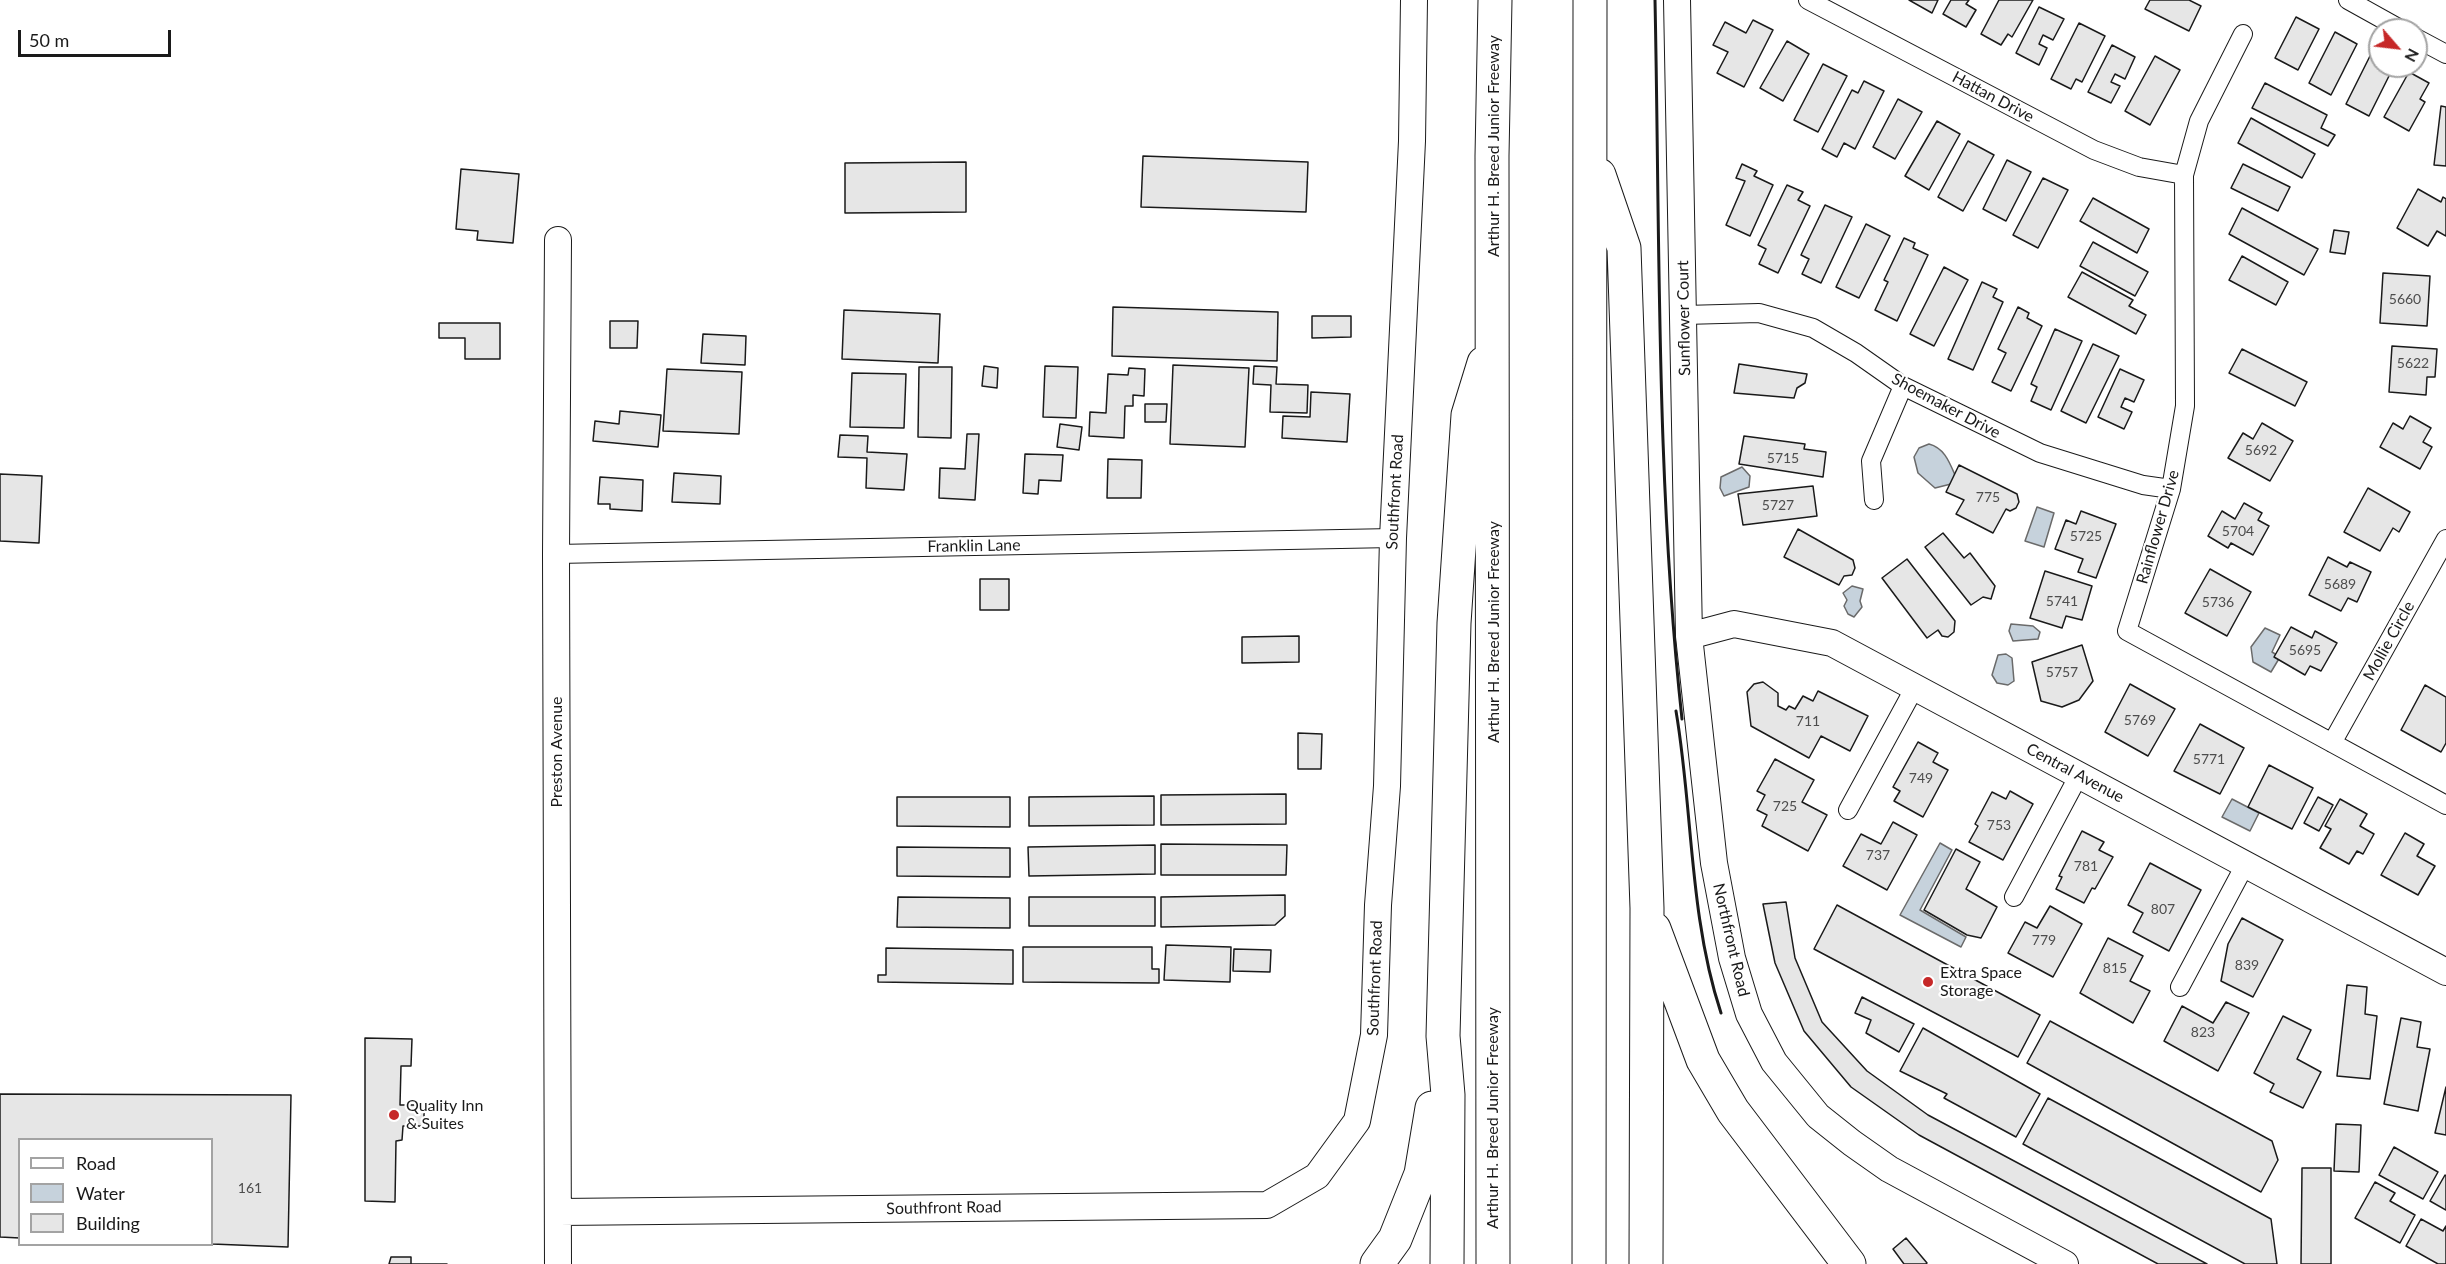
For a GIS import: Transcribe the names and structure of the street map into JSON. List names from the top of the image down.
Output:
{
  "streets": {
    "highway": ["Arthur H. Breed Junior Freeway"],
    "street": [
      "Hattan Drive",
      "Sunflower Court",
      "Shoemaker Drive",
      "Southfront Road",
      "Rainflower Drive",
      "Franklin Lane",
      "Mollie Circle",
      "Preston Avenue",
      "Central Avenue",
      "Northfront Road"
    ]
  },
  "crossings": [
    ["Hattan Drive", "Rainflower Drive"],
    ["Sunflower Court", "Shoemaker Drive"],
    ["Sunflower Court", "Central Avenue"],
    ["Sunflower Court", "Northfront Road"],
    ["Shoemaker Drive", "Rainflower Drive"],
    ["Southfront Road", "Franklin Lane"],
    ["Southfront Road", "Preston Avenue"],
    ["Rainflower Drive", "Mollie Circle"],
    ["Franklin Lane", "Preston Avenue"],
    ["Central Avenue", "Northfront Road"]
  ],
  "places": ["Extra Space Storage", "Quality Inn & Suites"],
  "house_numbers": [
    "5660",
    "5622",
    "5692",
    "5715",
    "775",
    "5727",
    "5704",
    "5725",
    "5689",
    "5741",
    "5736",
    "5695",
    "5757",
    "5769",
    "711",
    "5771",
    "749",
    "725",
    "753",
    "737",
    "781",
    "807",
    "779",
    "839",
    "815",
    "823",
    "161"
  ],
  "legend": ["Road", "Water", "Building"],
  "scale_bar": "50 m",
  "north": "bottom right"
}
